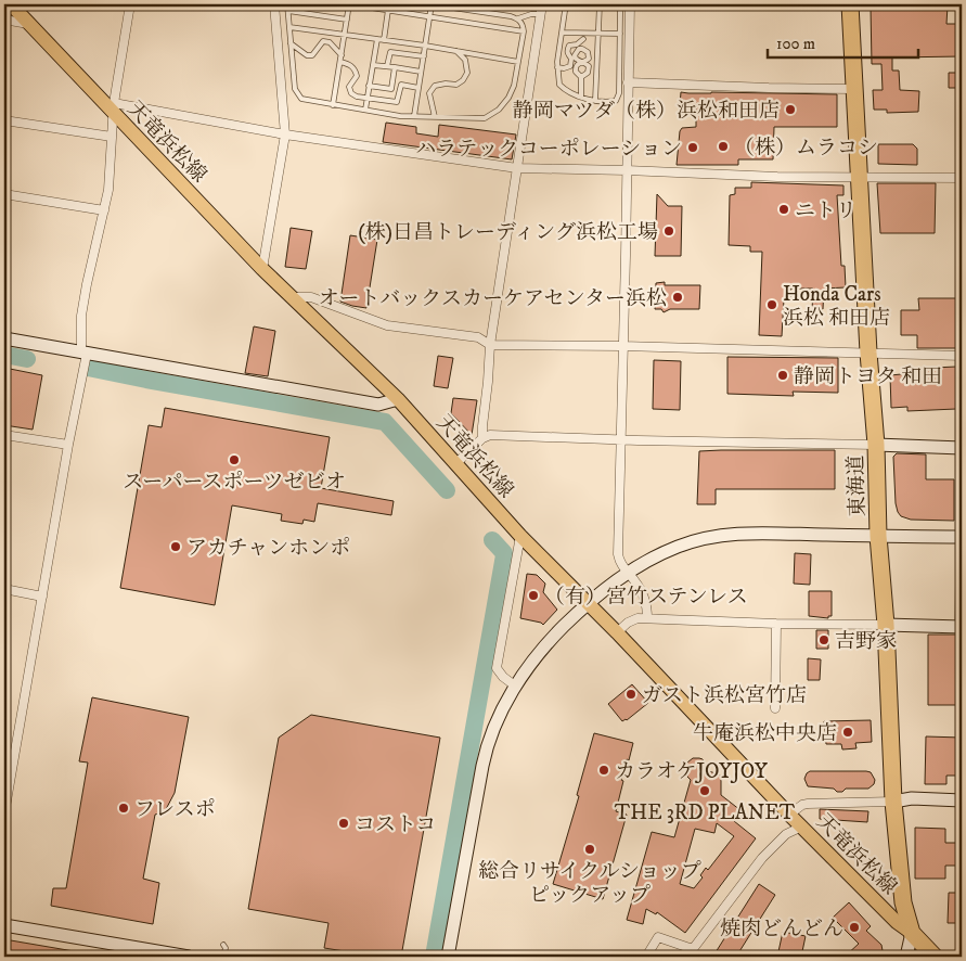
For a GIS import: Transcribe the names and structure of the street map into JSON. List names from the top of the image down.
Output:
{
  "streets": {
    "highway": ["東海道"],
    "main road": ["天竜浜松線"]
  },
  "crossings": [
    ["天竜浜松線", "東海道"]
  ],
  "places": [
    "静岡マツダ（株）浜松和田店",
    "（株）ムラコシ",
    "ハラテックコーポレーション",
    "ニトリ",
    "(株)日昌トレーディング浜松工場",
    "オートバックスカーケアセンター浜松",
    "Honda Cars 浜松 和田店",
    "静岡トヨタ 和田",
    "スーパースポーツゼビオ",
    "アカチャンホンポ",
    "（有）宮竹ステンレス",
    "吉野家",
    "ガスト浜松宮竹店",
    "牛庵浜松中央店",
    "カラオケJOYJOY",
    "THE 3RD PLANET",
    "フレスポ",
    "コストコ",
    "総合リサイクルショップ ピックアップ",
    "焼肉どんどん"
  ],
  "scale_bar": "100 m"
}
